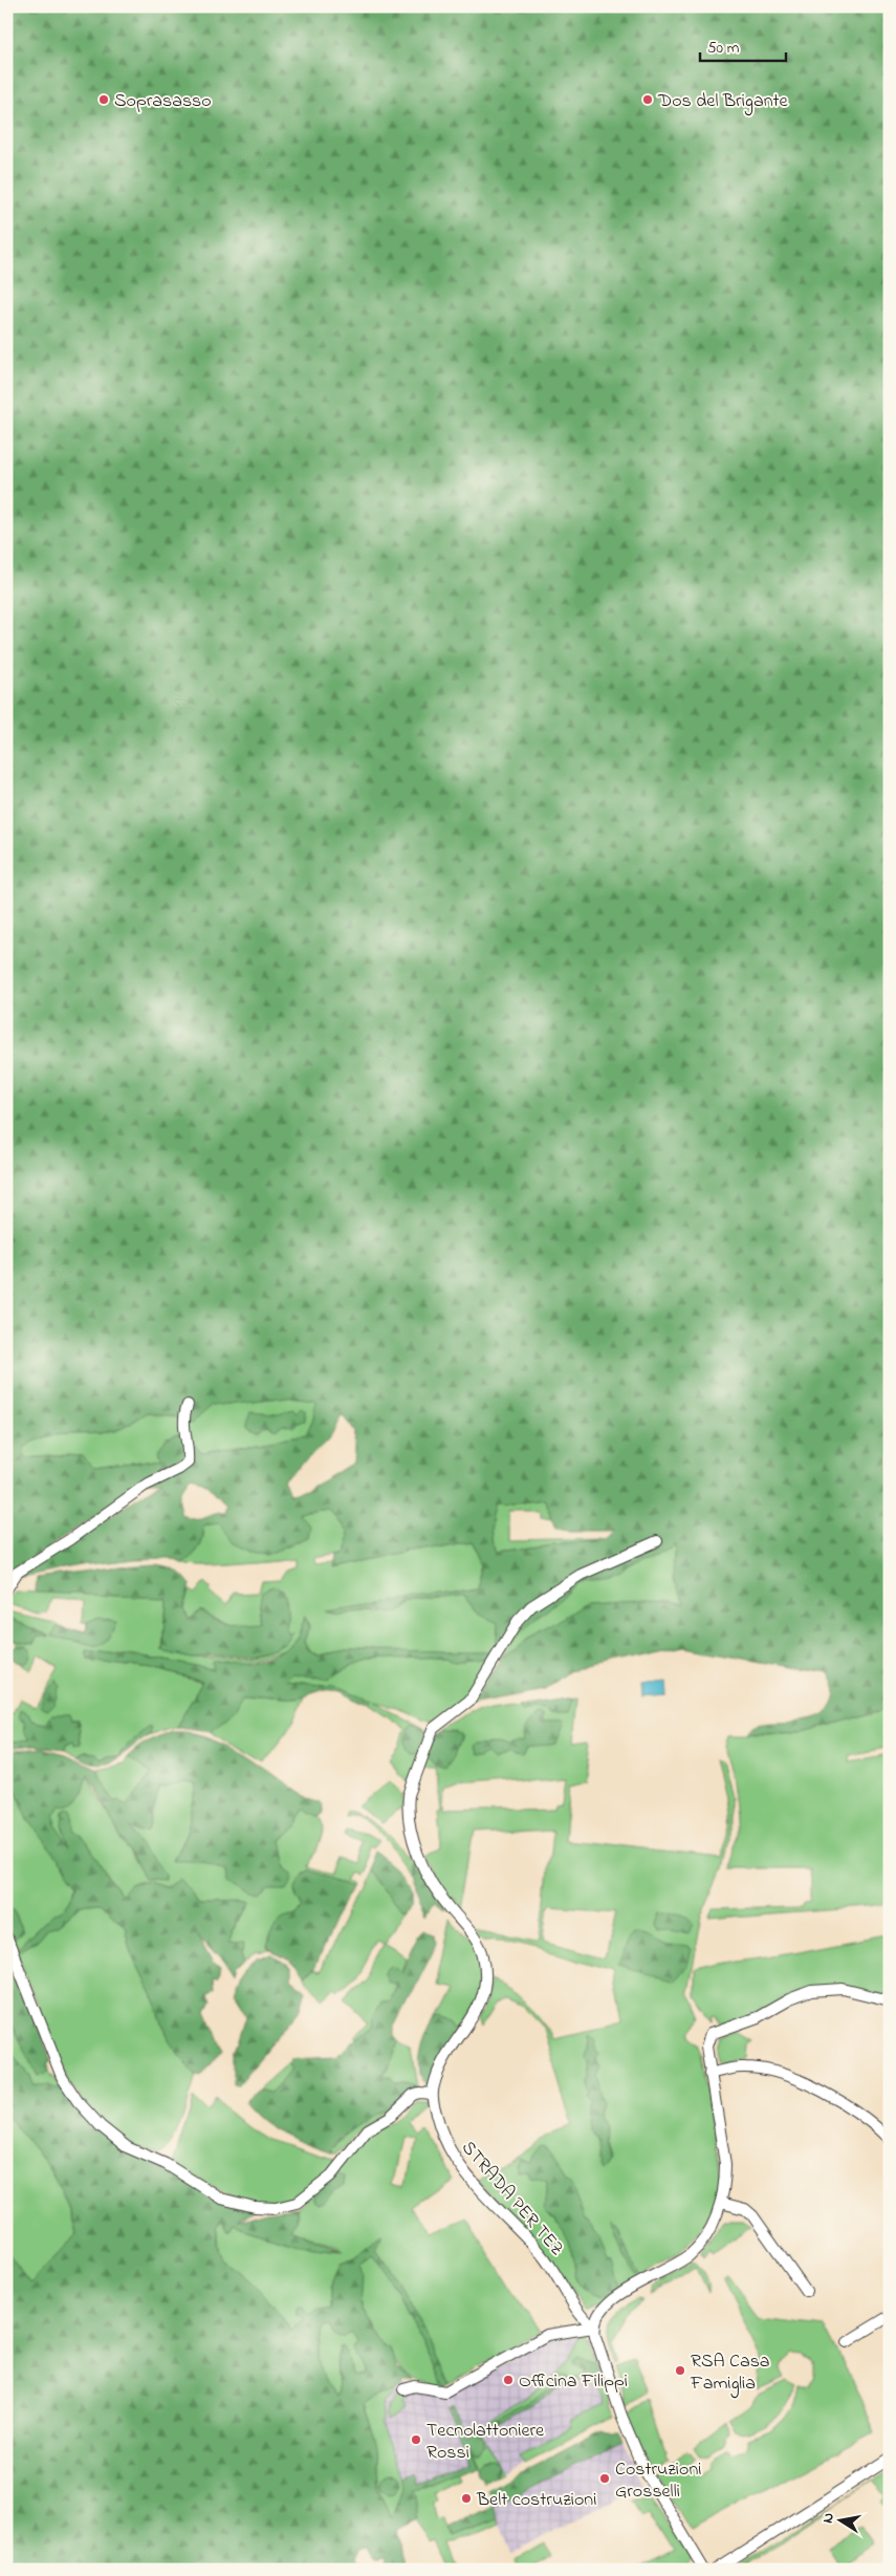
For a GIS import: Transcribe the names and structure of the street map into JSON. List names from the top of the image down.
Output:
{
  "streets": {
    "street": ["STRADA PER TEZ"]
  },
  "places": [
    "Soprasasso",
    "Dos del Brigante",
    "RSA Casa Famiglia",
    "Officina Filippi",
    "Tecnolattoniere Rossi",
    "Costruzioni Grosselli",
    "Belt costruzioni"
  ],
  "scale_bar": "50 m",
  "north": "left"
}
